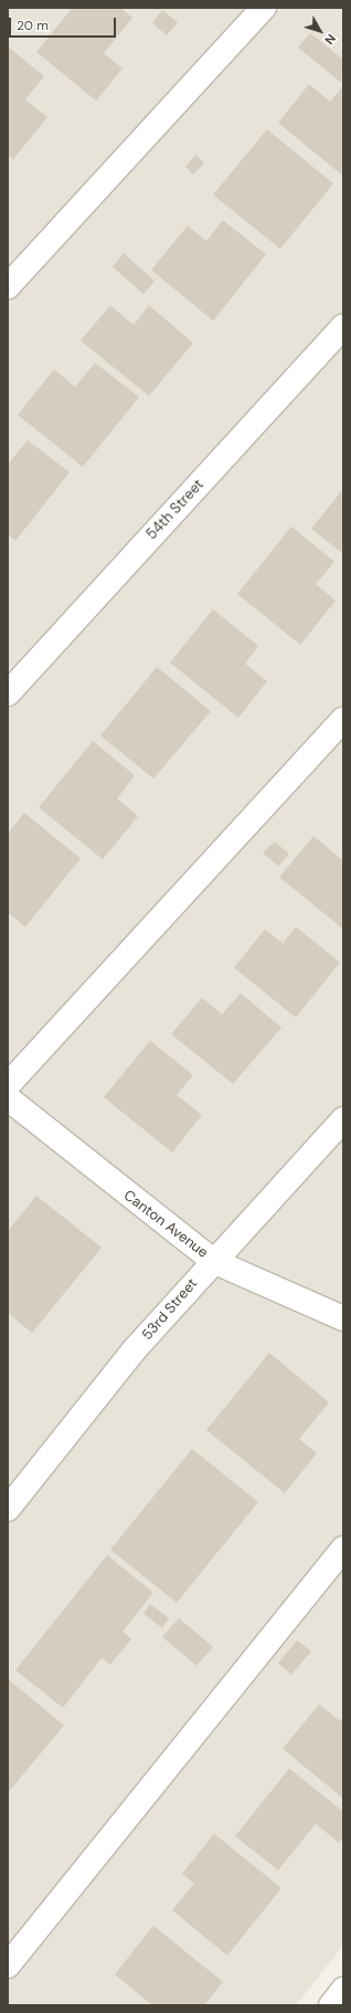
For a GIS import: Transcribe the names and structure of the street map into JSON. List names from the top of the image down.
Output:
{
  "streets": {
    "street": ["54th Street", "Canton Avenue", "53rd Street"]
  },
  "crossings": [
    ["Canton Avenue", "53rd Street"]
  ],
  "scale_bar": "20 m",
  "north": "bottom right"
}
